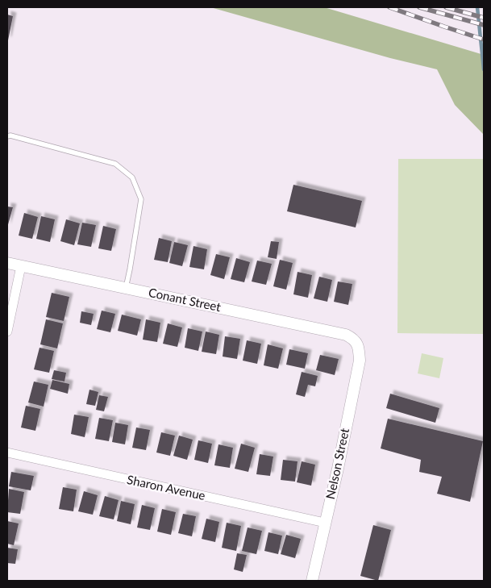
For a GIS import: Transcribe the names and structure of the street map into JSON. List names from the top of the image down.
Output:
{
  "streets": {
    "street": ["Conant Street", "Nelson Street", "Sharon Avenue"]
  },
  "crossings": [
    ["Conant Street", "Nelson Street"],
    ["Nelson Street", "Sharon Avenue"]
  ]
}
